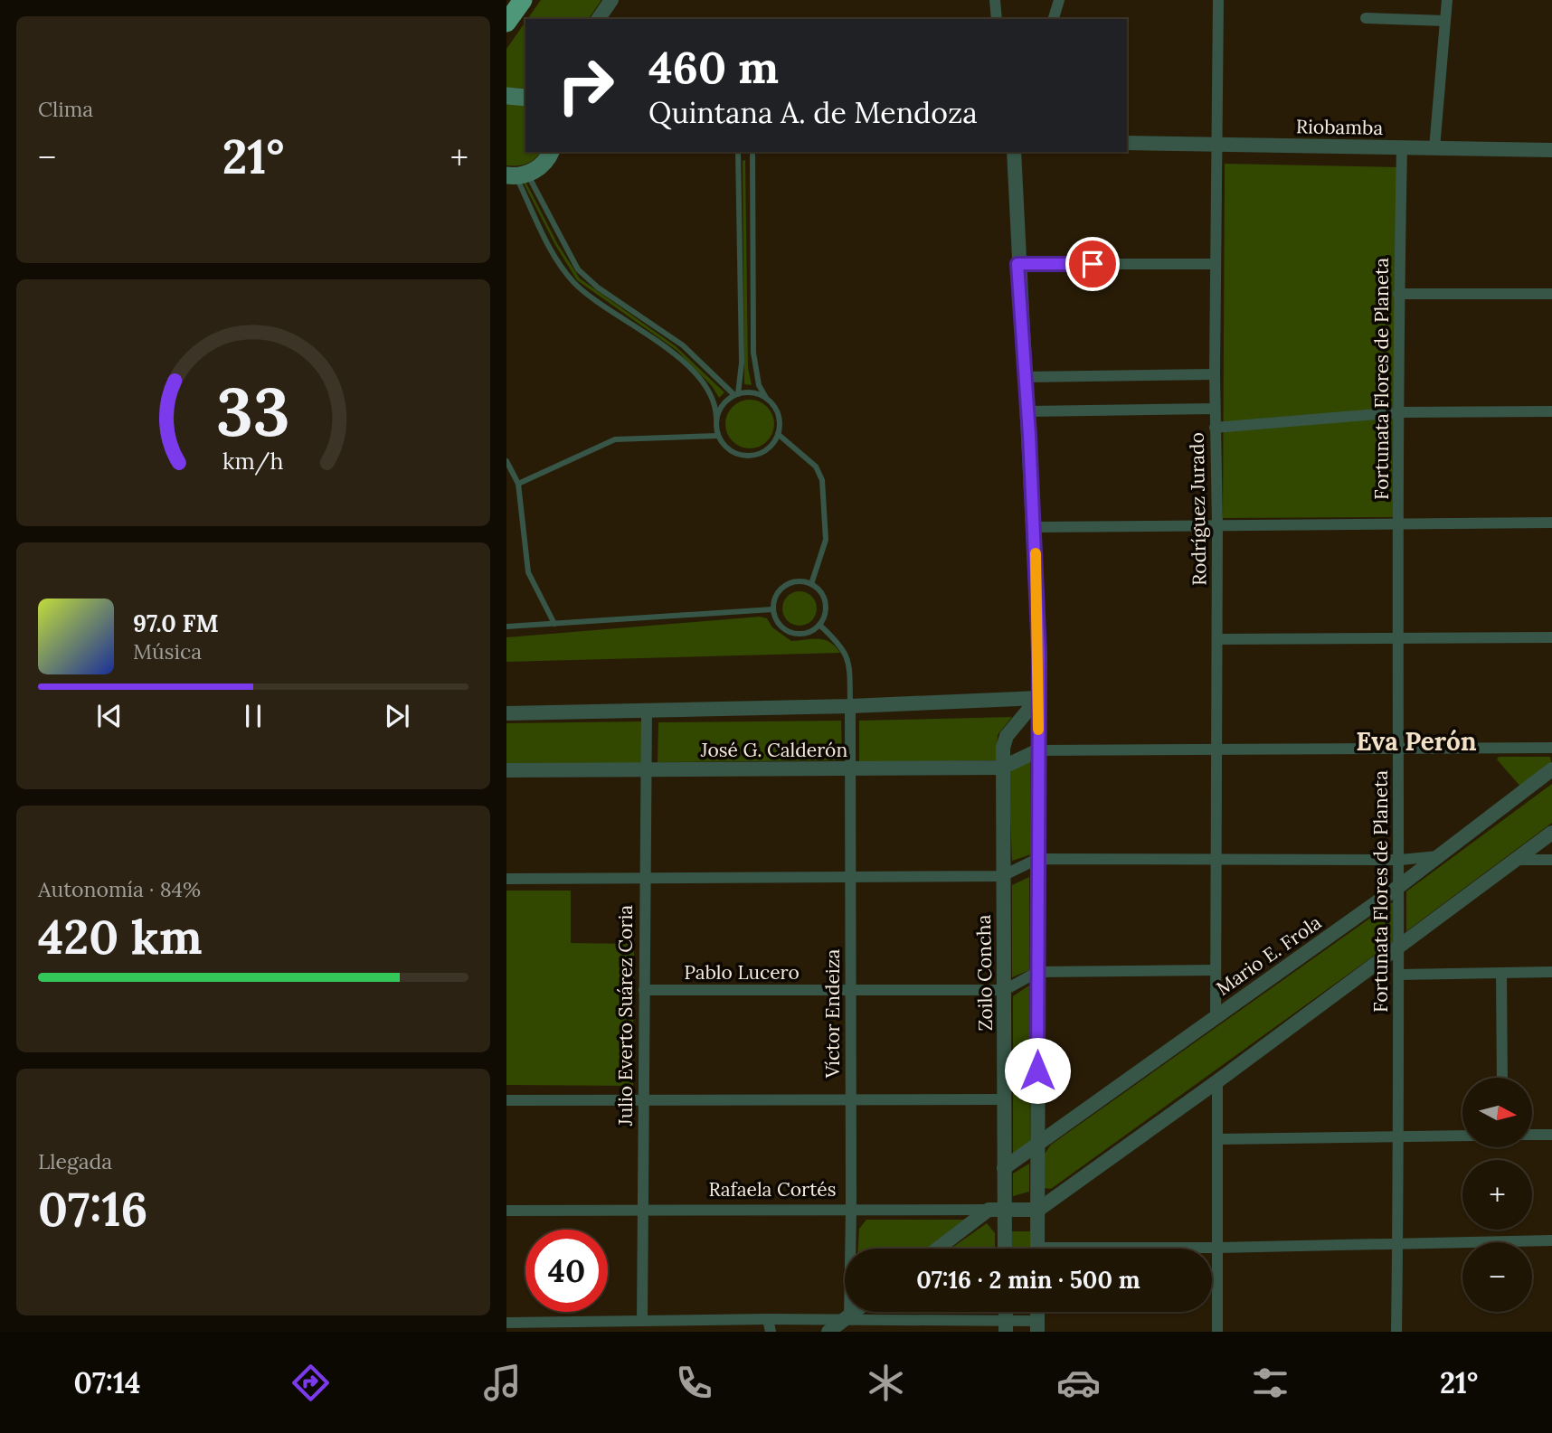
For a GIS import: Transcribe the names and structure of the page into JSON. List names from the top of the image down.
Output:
{
  "streets": {
    "street": [
      "Riobamba",
      "Fortunata Flores de Planeta",
      "Rodríguez Jurado",
      "José G. Calderón",
      "Mario E. Frola",
      "Pablo Lucero",
      "Zoilo Concha",
      "Víctor Endeiza",
      "Julio Everto Suárez Coria",
      "Rafaela Cortés"
    ]
  },
  "crossings": [
    ["Riobamba", "Fortunata Flores de Planeta"],
    ["Riobamba", "Rodríguez Jurado"],
    ["Fortunata Flores de Planeta", "Mario E. Frola"],
    ["Rodríguez Jurado", "Mario E. Frola"],
    ["Rodríguez Jurado", "Pablo Lucero"],
    ["José G. Calderón", "Zoilo Concha"],
    ["José G. Calderón", "Víctor Endeiza"],
    ["José G. Calderón", "Julio Everto Suárez Coria"],
    ["Mario E. Frola", "Zoilo Concha"],
    ["Pablo Lucero", "Zoilo Concha"],
    ["Pablo Lucero", "Víctor Endeiza"],
    ["Pablo Lucero", "Julio Everto Suárez Coria"],
    ["Zoilo Concha", "Rafaela Cortés"],
    ["Víctor Endeiza", "Rafaela Cortés"],
    ["Julio Everto Suárez Coria", "Rafaela Cortés"]
  ],
  "districts": ["Eva Perón"],
  "north": "right",
  "page": {
    "tile": [
      "Clima",
      ["Autonomía · 84%", "420 km"],
      ["Llegada", "07:16"]
    ],
    "turn": ["460 m", "Quintana A. de Mendoza"],
    "heat": ["−", "21°", "+"],
    "song": ["97.0 FM", "Música"],
    "map_buttons": ["+", "−"],
    "limit": "40",
    "trip": "07:16 · 2 min · 500 m",
    "tabs": ["07:14", "21°"],
    "gauge": ["33", "km/h"]
  }
}
